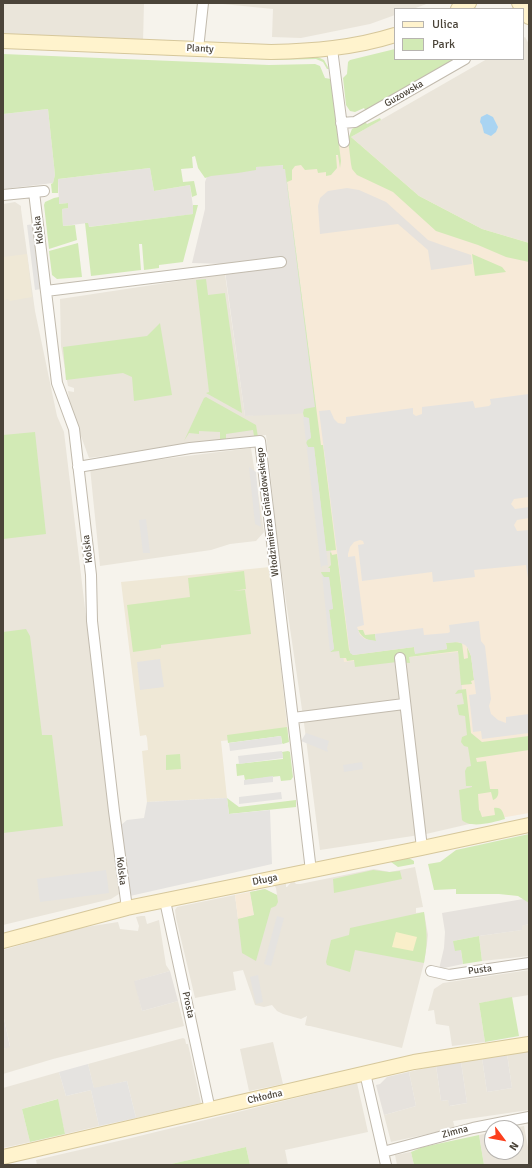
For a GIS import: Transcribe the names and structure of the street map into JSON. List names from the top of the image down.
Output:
{
  "streets": {
    "street": [
      "Planty",
      "Guzowska",
      "Kolska",
      "Włodzimierza Gniazdowskiego",
      "Długa",
      "Pusta",
      "Prosta",
      "Chłodna",
      "Zimna"
    ]
  },
  "crossings": [
    ["Kolska", "Włodzimierza Gniazdowskiego"],
    ["Kolska", "Długa"],
    ["Włodzimierza Gniazdowskiego", "Długa"],
    ["Długa", "Prosta"],
    ["Prosta", "Chłodna"]
  ],
  "legend": ["Ulica", "Park"],
  "north": "bottom right"
}
